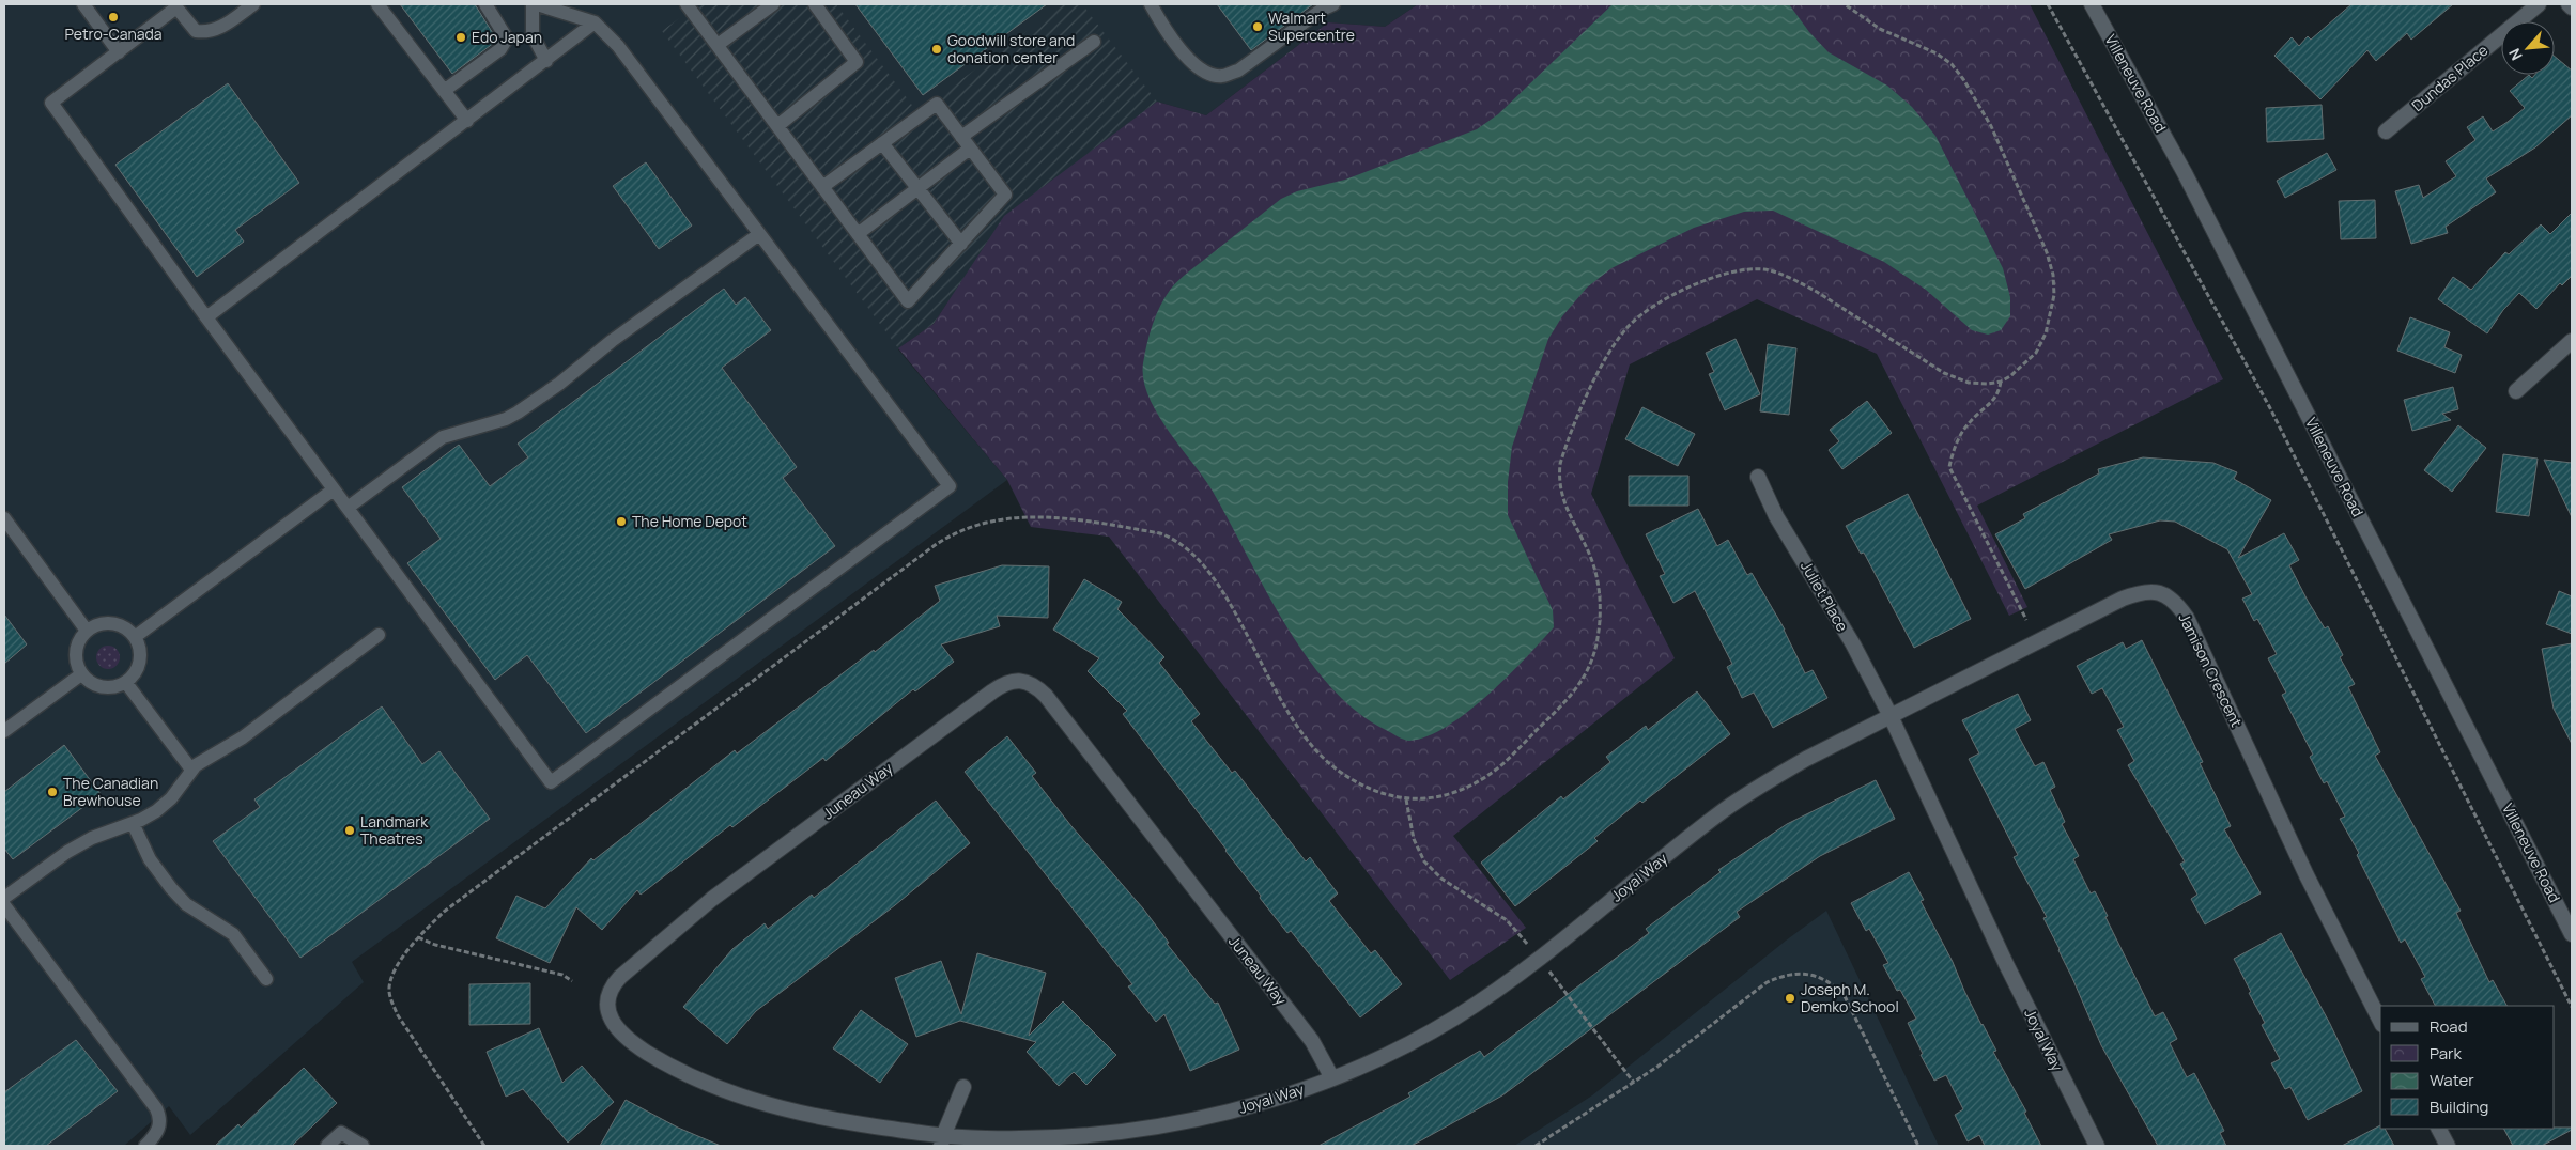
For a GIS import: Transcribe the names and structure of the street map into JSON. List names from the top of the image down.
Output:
{
  "streets": {
    "street": [
      "Dundas Place",
      "Villeneuve Road",
      "Juliet Place",
      "Jamison Crescent",
      "Juneau Way",
      "Joyal Way"
    ]
  },
  "crossings": [
    ["Juliet Place", "Jamison Crescent"],
    ["Juliet Place", "Joyal Way"],
    ["Jamison Crescent", "Joyal Way"],
    ["Juneau Way", "Joyal Way"]
  ],
  "places": [
    "Petro-Canada",
    "Walmart Supercentre",
    "Edo Japan",
    "Goodwill store and donation center",
    "The Home Depot",
    "The Canadian Brewhouse",
    "Landmark Theatres",
    "Joseph M. Demko School"
  ],
  "legend": [
    "Road",
    "Park",
    "Water",
    "Building"
  ],
  "north": "bottom left"
}
